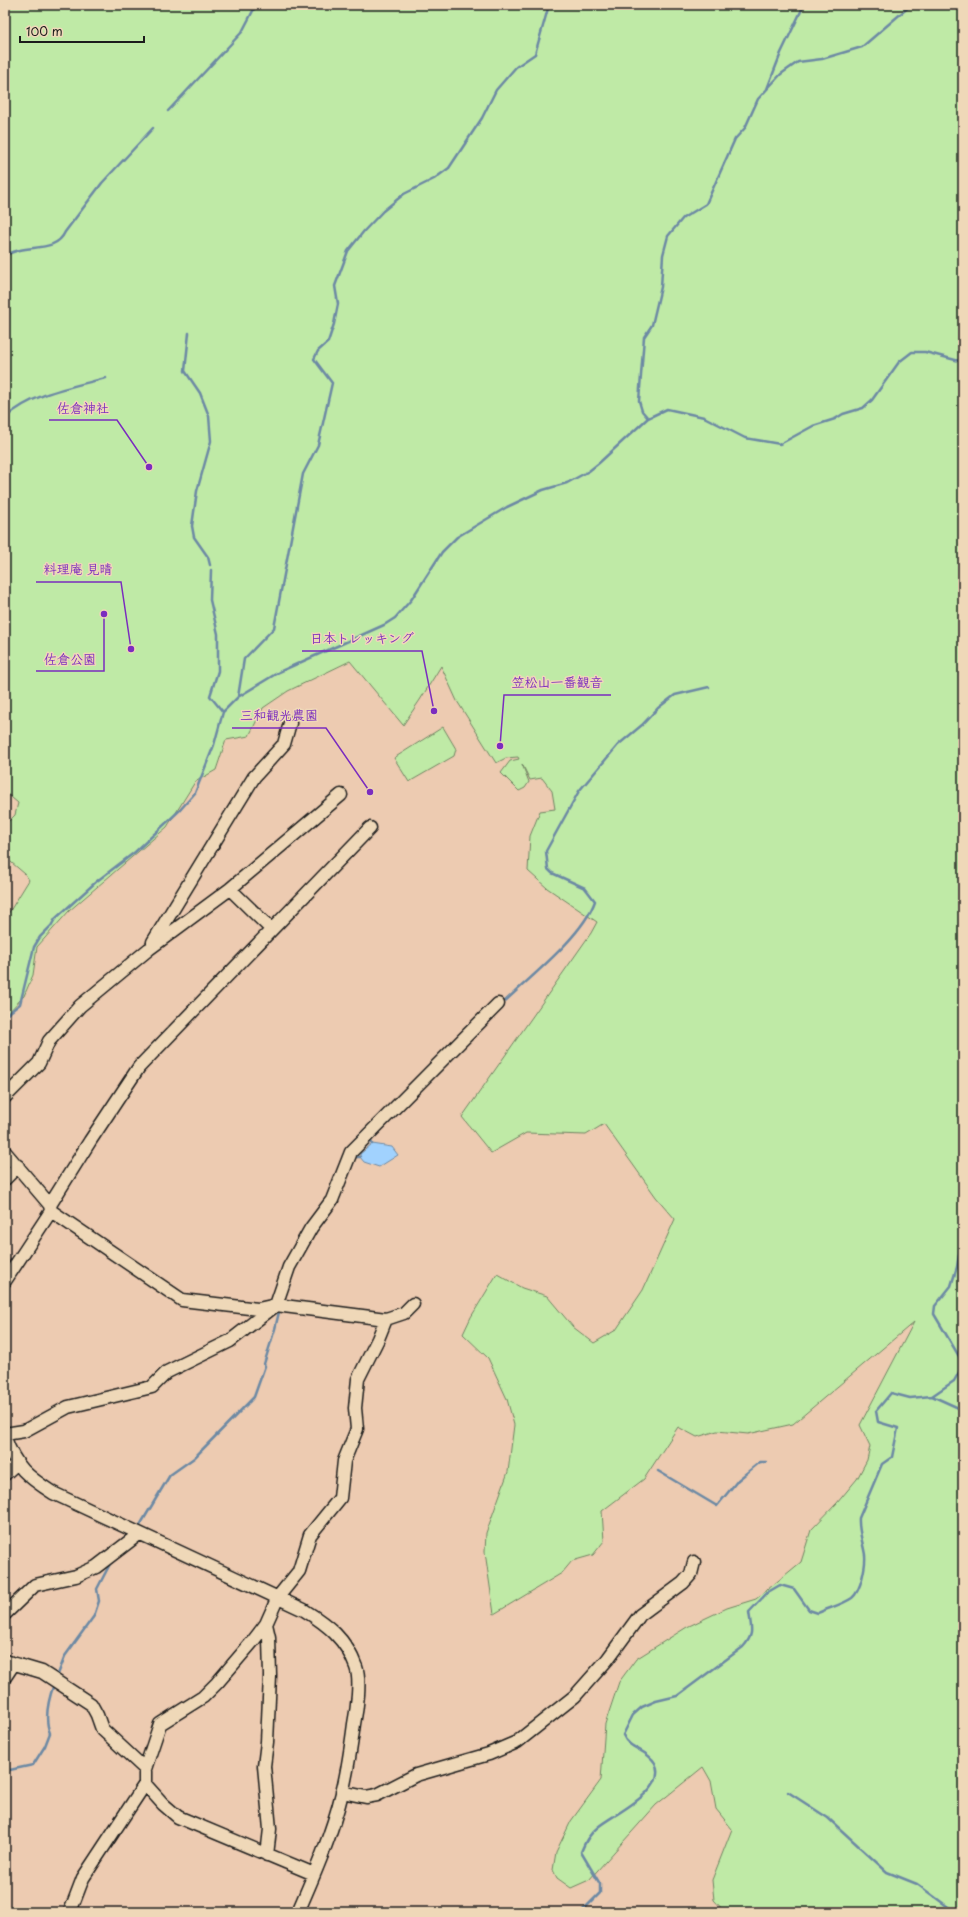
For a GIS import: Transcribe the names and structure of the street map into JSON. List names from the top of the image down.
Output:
{
  "places": [
    "佐倉神社",
    "佐倉公園",
    "料理庵 見晴",
    "日本トレッキング",
    "笠松山一番観音",
    "三和観光農園"
  ],
  "scale_bar": "100 m"
}
